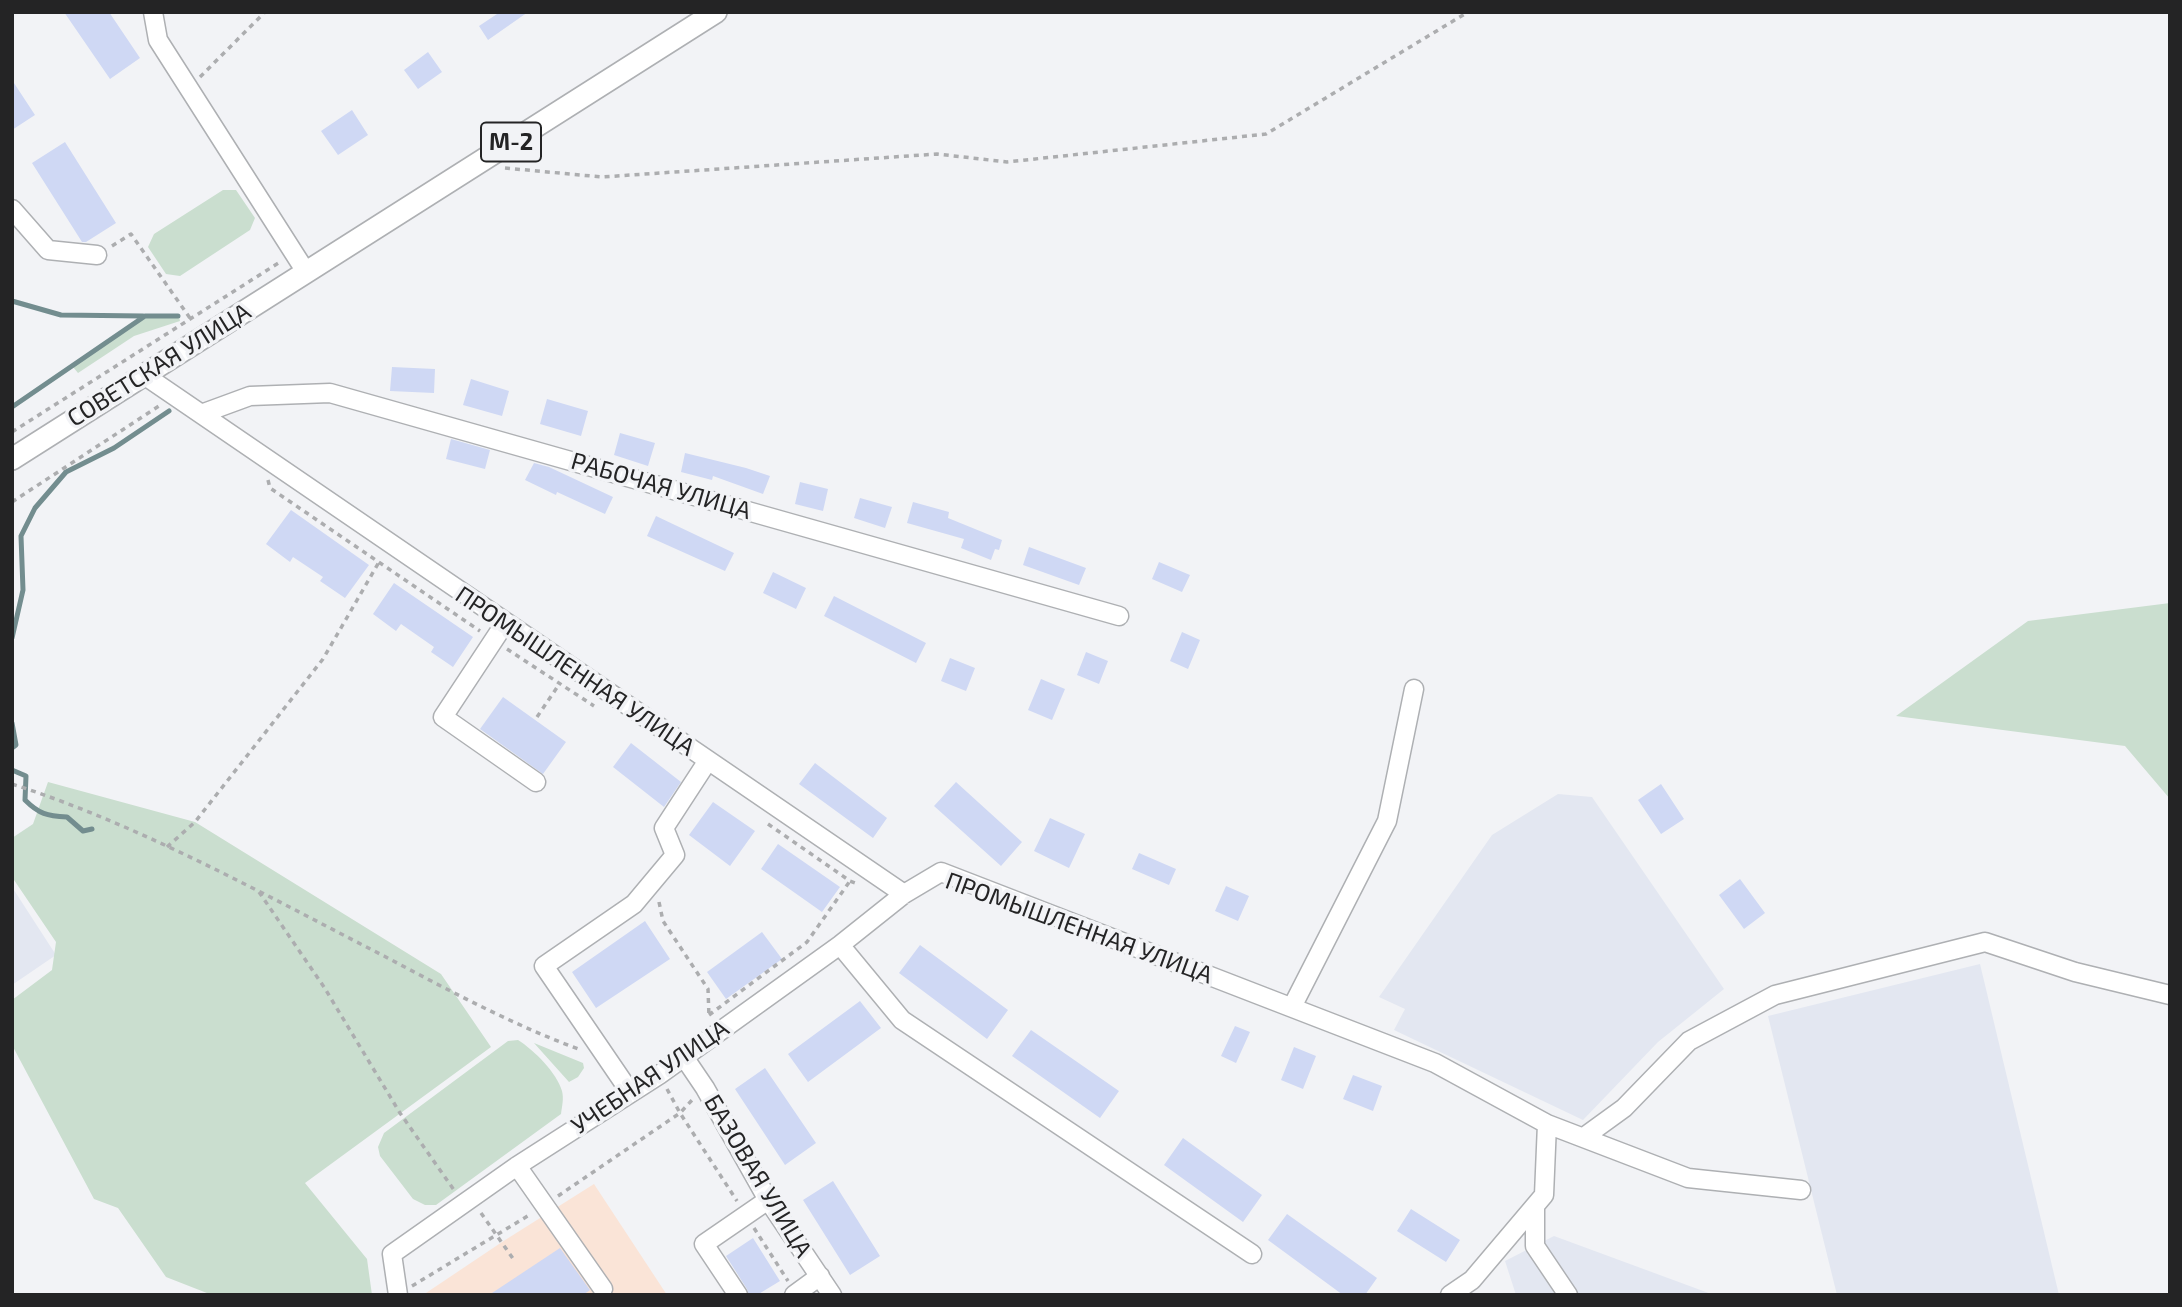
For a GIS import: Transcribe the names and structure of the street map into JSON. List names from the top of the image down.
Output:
{
  "streets": {
    "main road": ["М-2", "СОВЕТСКАЯ УЛИЦА"],
    "street": [
      "РАБОЧАЯ УЛИЦА",
      "ПРОМЫШЛЕННАЯ УЛИЦА",
      "УЧЕБНАЯ УЛИЦА",
      "БАЗОВАЯ УЛИЦА"
    ]
  },
  "crossings": [
    ["М-2", "СОВЕТСКАЯ УЛИЦА"],
    ["СОВЕТСКАЯ УЛИЦА", "ПРОМЫШЛЕННАЯ УЛИЦА"],
    ["РАБОЧАЯ УЛИЦА", "ПРОМЫШЛЕННАЯ УЛИЦА"],
    ["ПРОМЫШЛЕННАЯ УЛИЦА", "УЧЕБНАЯ УЛИЦА"],
    ["УЧЕБНАЯ УЛИЦА", "БАЗОВАЯ УЛИЦА"]
  ]
}
